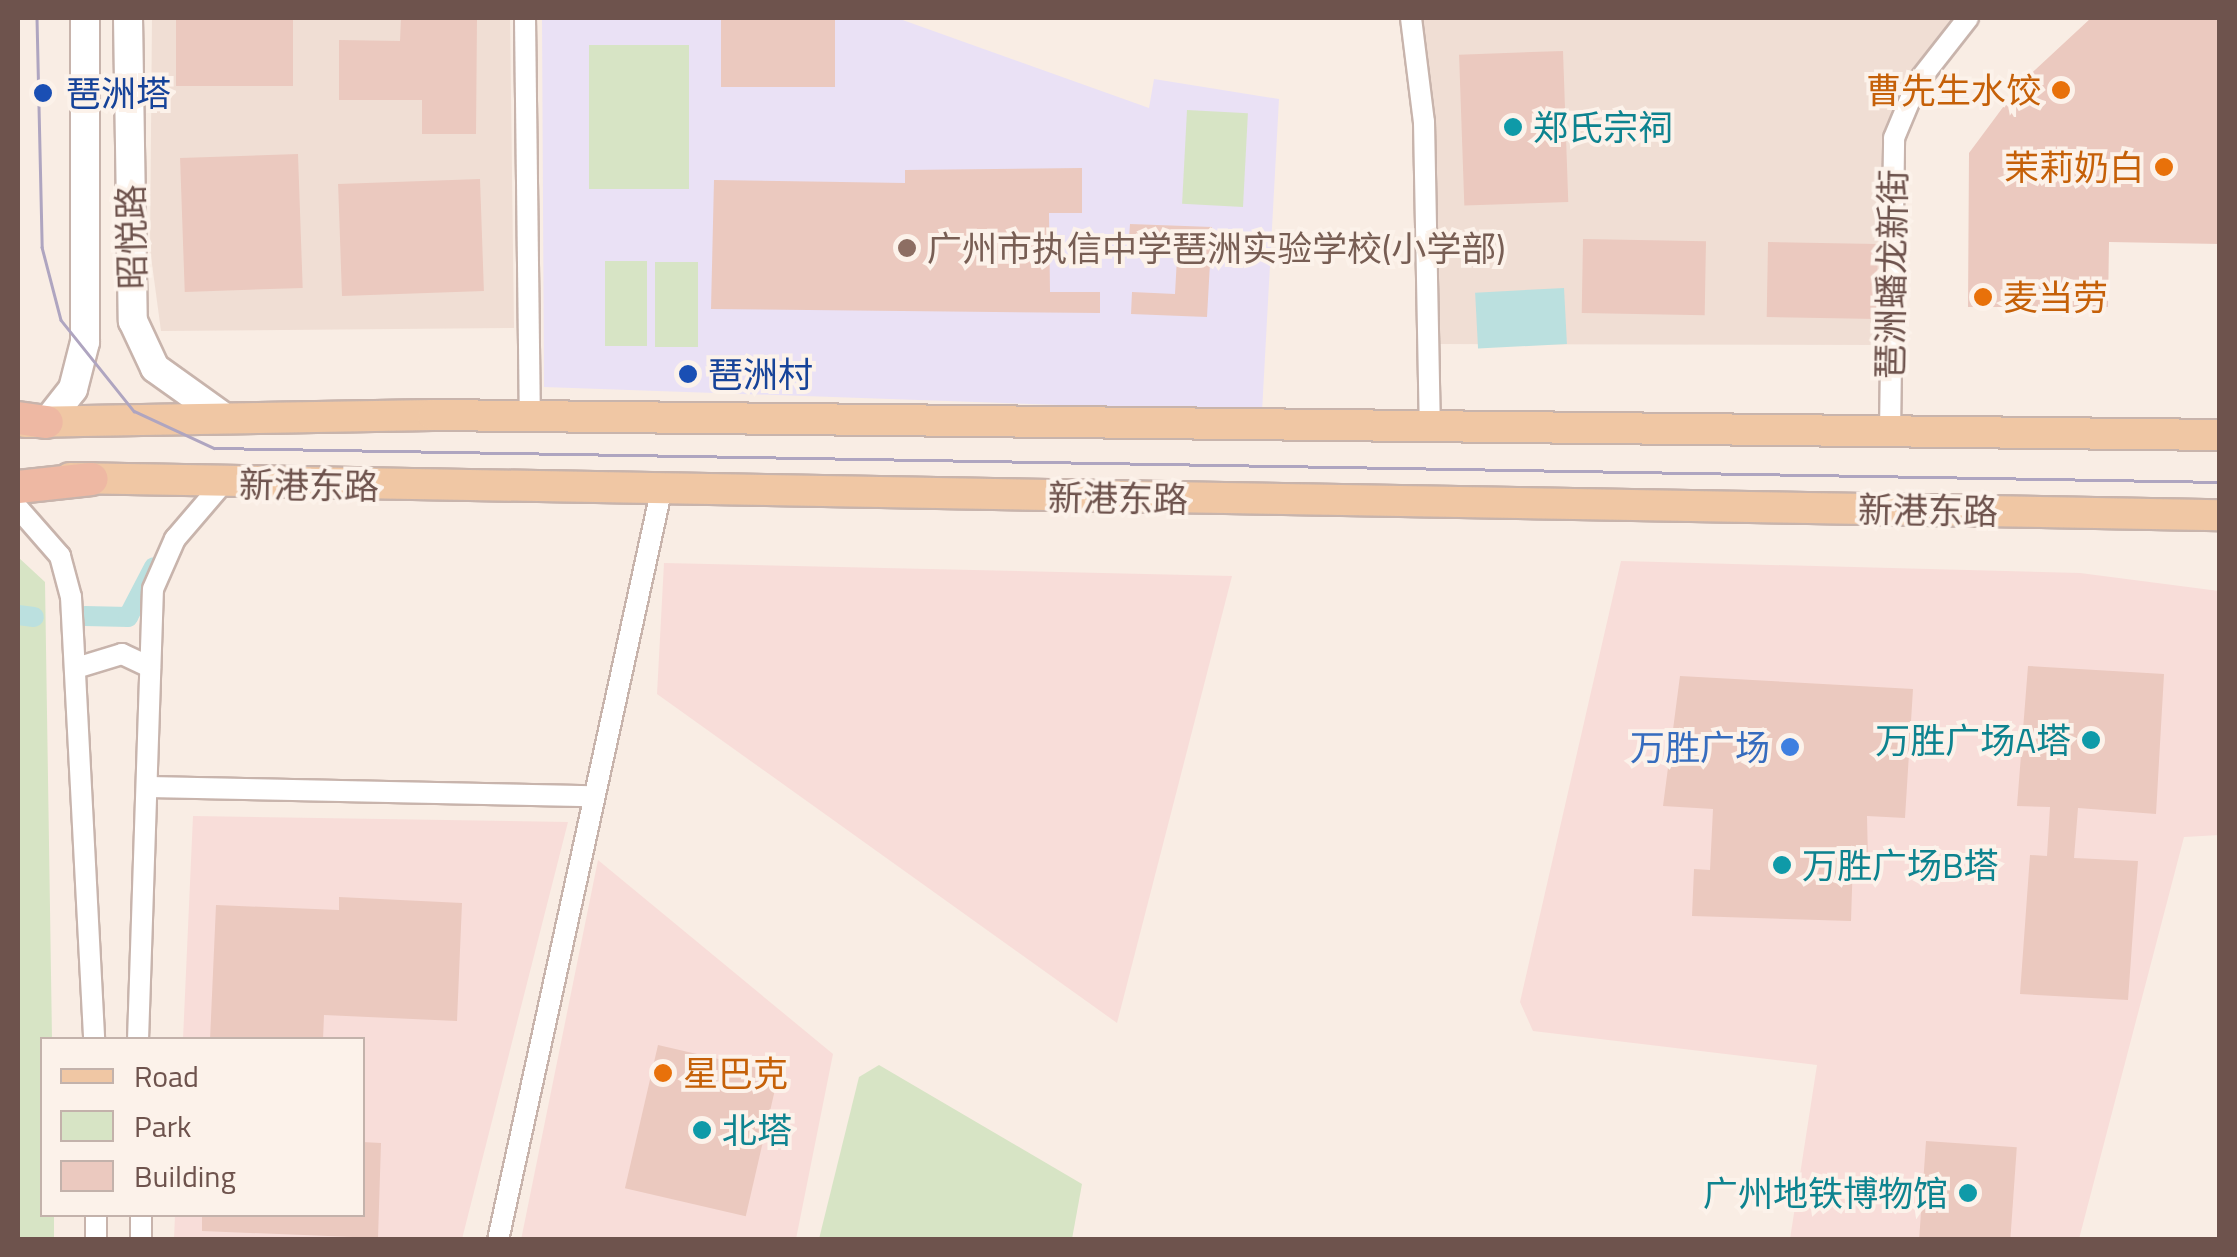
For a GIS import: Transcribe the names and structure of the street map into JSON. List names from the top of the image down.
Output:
{
  "streets": {
    "main road": ["昭悦路", "新港东路"],
    "street": ["琶洲蟠龙新街"]
  },
  "crossings": [
    ["昭悦路", "新港东路"],
    ["琶洲蟠龙新街", "新港东路"]
  ],
  "places": [
    "曹先生水饺",
    "琶洲塔",
    "郑氏宗祠",
    "茉莉奶白",
    "广州市执信中学琶洲实验学校(小学部)",
    "麦当劳",
    "琶洲村",
    "万胜广场A塔",
    "万胜广场",
    "万胜广场B塔",
    "星巴克",
    "北塔",
    "广州地铁博物馆"
  ],
  "legend": ["Road", "Park", "Building"]
}
